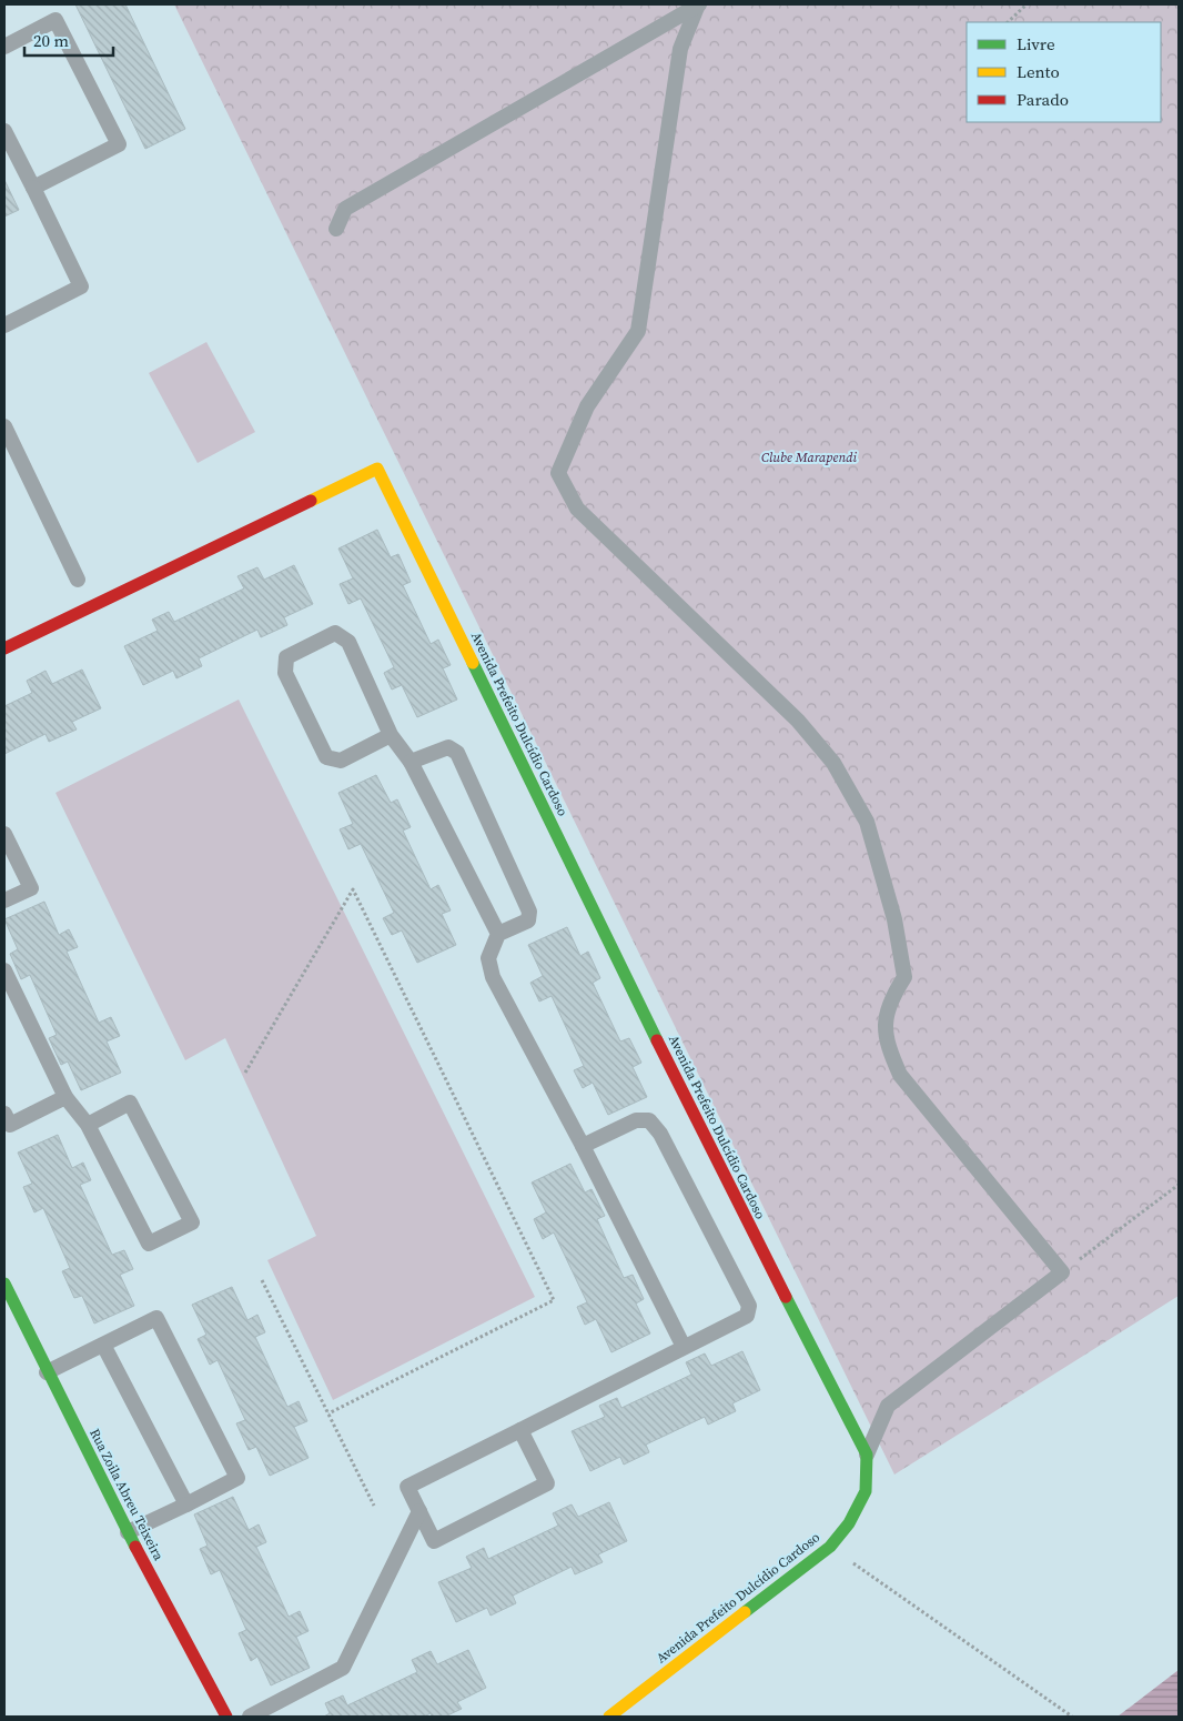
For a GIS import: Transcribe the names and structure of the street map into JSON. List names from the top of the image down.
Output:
{
  "streets": {
    "street": ["Avenida Prefeito Dulcídio Cardoso", "Rua Zoila Abreu Teixeira"]
  },
  "parks": ["Clube Marapendi"],
  "legend": ["Livre", "Lento", "Parado"],
  "scale_bar": "20 m"
}
